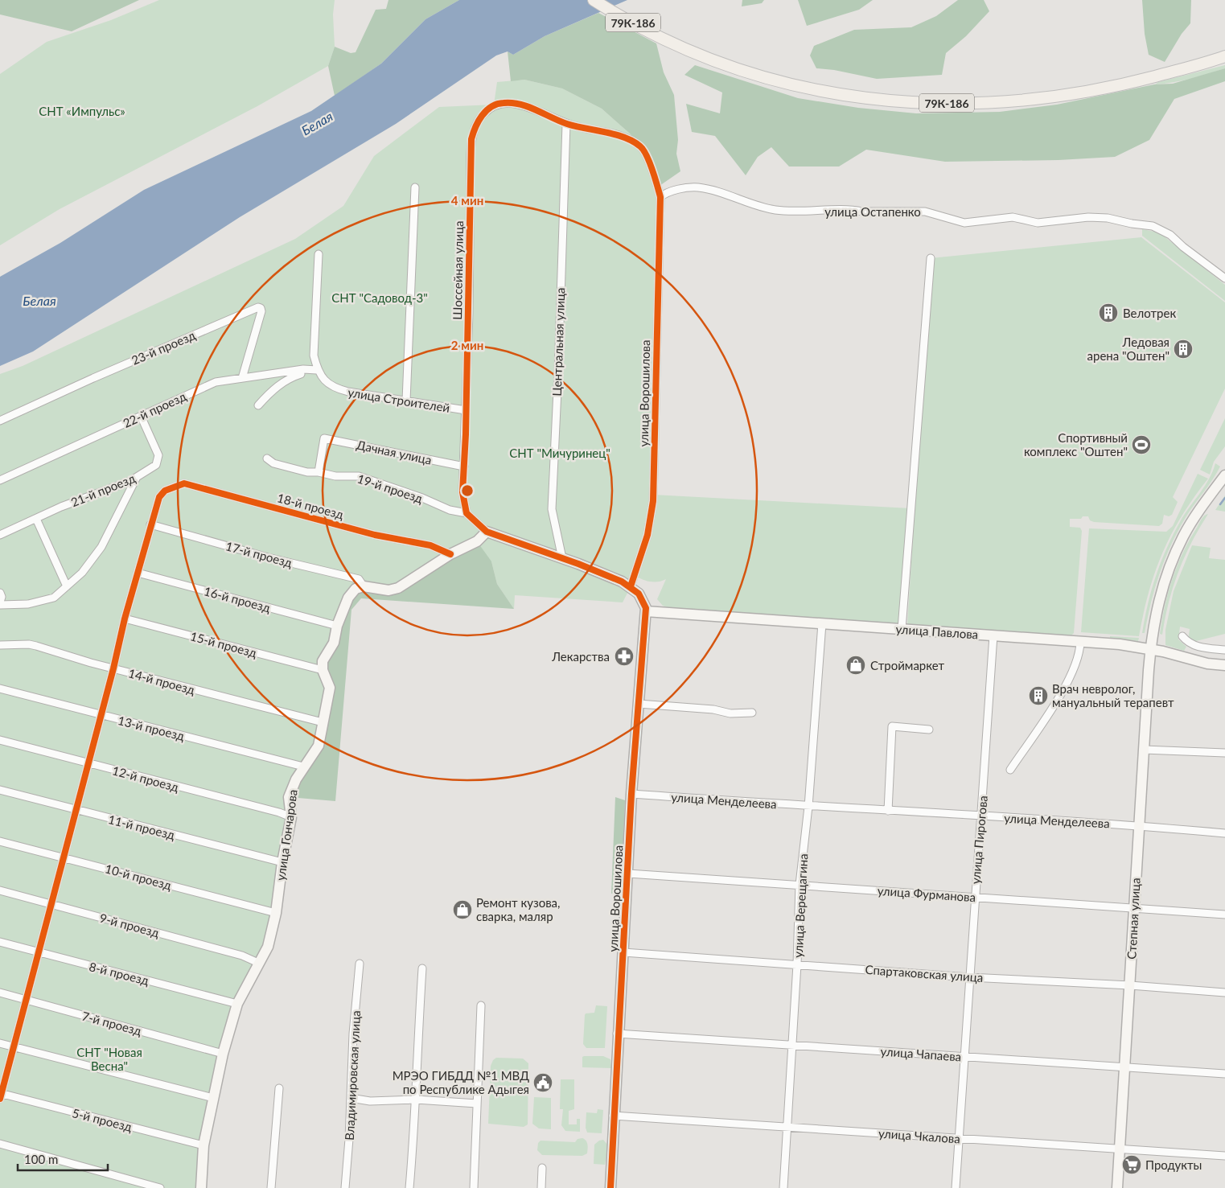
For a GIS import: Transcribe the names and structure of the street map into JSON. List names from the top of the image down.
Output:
{
  "streets": {
    "main road": ["79К-186"],
    "street": [
      "улица Остапенко",
      "Шоссейная улица",
      "Центральная улица",
      "23-й проезд",
      "улица Ворошилова",
      "улица Строителей",
      "22-й проезд",
      "Дачная улица",
      "19-й проезд",
      "21-й проезд",
      "18-й проезд",
      "17-й проезд",
      "16-й проезд",
      "улица Павлова",
      "15-й проезд",
      "14-й проезд",
      "13-й проезд",
      "12-й проезд",
      "улица Менделеева",
      "11-й проезд",
      "улица Гончарова",
      "улица Пирогова",
      "10-й проезд",
      "улица Фурманова",
      "улица Верещагина",
      "Степная улица",
      "9-й проезд",
      "8-й проезд",
      "Спартаковская улица",
      "7-й проезд",
      "улица Чапаева",
      "Владимировская улица",
      "5-й проезд",
      "улица Чкалова"
    ]
  },
  "crossings": [
    ["улица Остапенко", "улица Ворошилова"],
    ["Шоссейная улица", "улица Ворошилова"],
    ["Шоссейная улица", "улица Строителей"],
    ["Шоссейная улица", "Дачная улица"],
    ["Шоссейная улица", "19-й проезд"],
    ["Центральная улица", "улица Ворошилова"],
    ["23-й проезд", "22-й проезд"],
    ["улица Ворошилова", "улица Павлова"],
    ["улица Ворошилова", "улица Менделеева"],
    ["улица Ворошилова", "улица Фурманова"],
    ["улица Ворошилова", "Спартаковская улица"],
    ["улица Ворошилова", "улица Чапаева"],
    ["улица Ворошилова", "улица Чкалова"],
    ["улица Строителей", "22-й проезд"],
    ["22-й проезд", "21-й проезд"],
    ["Дачная улица", "19-й проезд"],
    ["18-й проезд", "17-й проезд"],
    ["улица Павлова", "улица Пирогова"],
    ["улица Павлова", "улица Верещагина"],
    ["улица Павлова", "Степная улица"],
    ["15-й проезд", "улица Гончарова"],
    ["14-й проезд", "улица Гончарова"],
    ["13-й проезд", "улица Гончарова"],
    ["12-й проезд", "улица Гончарова"],
    ["улица Менделеева", "улица Пирогова"],
    ["улица Менделеева", "улица Верещагина"],
    ["улица Менделеева", "Степная улица"],
    ["11-й проезд", "улица Гончарова"],
    ["улица Гончарова", "10-й проезд"],
    ["улица Гончарова", "9-й проезд"],
    ["улица Гончарова", "8-й проезд"],
    ["улица Гончарова", "7-й проезд"],
    ["улица Гончарова", "5-й проезд"],
    ["улица Пирогова", "улица Фурманова"],
    ["улица Пирогова", "Спартаковская улица"],
    ["улица Пирогова", "улица Чапаева"],
    ["улица Пирогова", "улица Чкалова"],
    ["улица Фурманова", "улица Верещагина"],
    ["улица Фурманова", "Степная улица"],
    ["улица Верещагина", "Спартаковская улица"],
    ["улица Верещагина", "улица Чапаева"],
    ["улица Верещагина", "улица Чкалова"],
    ["Степная улица", "Спартаковская улица"],
    ["Степная улица", "улица Чапаева"],
    ["Степная улица", "улица Чкалова"]
  ],
  "water": ["Белая"],
  "parks": [
    "СНТ «Импульс»",
    "СНТ \"Садовод-3\"",
    "СНТ \"Мичуринец\"",
    "СНТ \"Новая Весна\""
  ],
  "places": {
    "building": ["Велотрек", "Ледовая арена \"Оштен\"", "Врач невролог, мануальный терапевт"],
    "sports": ["Спортивный комплекс \"Оштен\""],
    "pharmacy": ["Лекарства"],
    "shop": ["Строймаркет", "Ремонт кузова, сварка, маляр"],
    "public building": ["МРЭО ГИБДД №1 МВД по Республике Адыгея"],
    "supermarket": ["Продукты"]
  },
  "scale_bar": "100 m",
  "rings": ["4 мин", "2 мин"]
}
